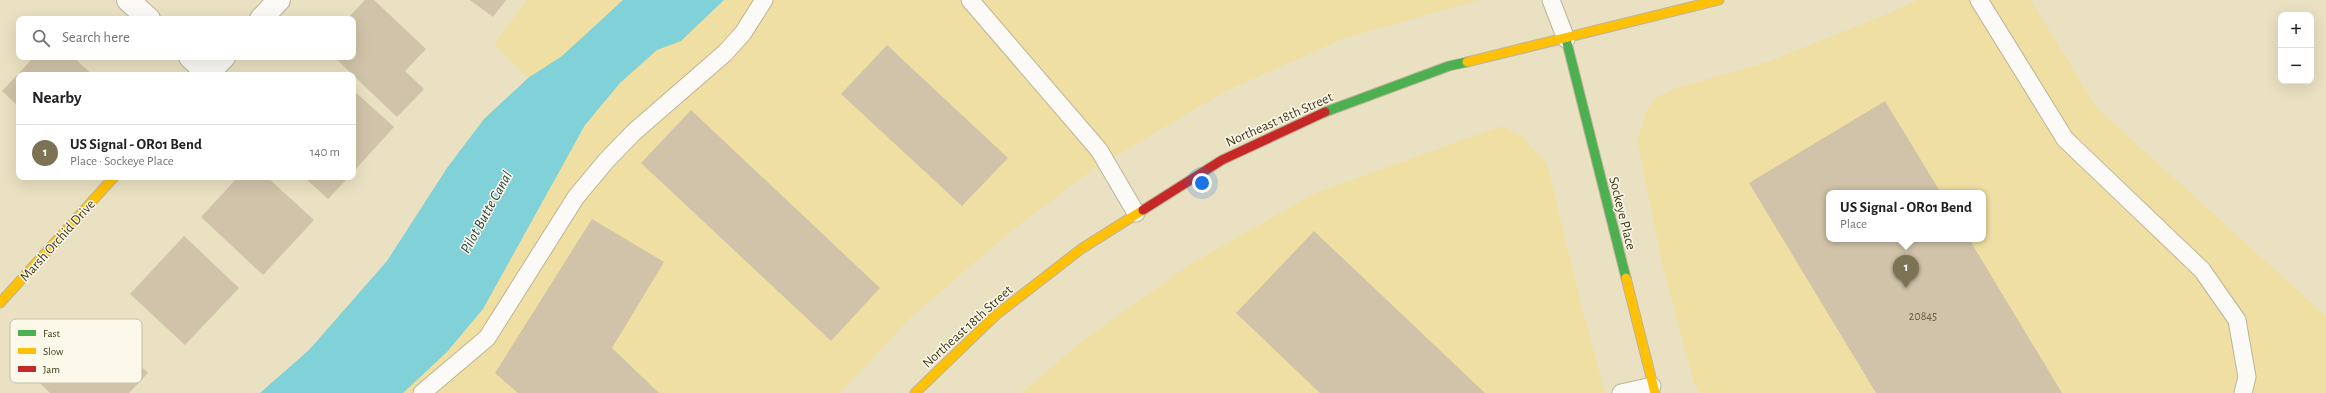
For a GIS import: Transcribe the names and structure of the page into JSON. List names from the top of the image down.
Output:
{
  "streets": {
    "street": ["Northeast 18th Street", "Sockeye Place", "Marsh Orchid Drive"]
  },
  "crossings": [
    ["Northeast 18th Street", "Sockeye Place"]
  ],
  "water": ["Pilot Butte Canal"],
  "house_numbers": ["20845"],
  "legend": ["Fast", "Slow", "Jam"],
  "page": {
    "map_buttons": ["+", "−"],
    "search": "Search here",
    "heading": "Nearby",
    "list": [
      {
        "mark": "1",
        "name": "US Signal - OR01 Bend",
        "note": "Place · Sockeye Place",
        "value": "140 m"
      }
    ],
    "popup": ["US Signal - OR01 Bend", "Place"],
    "pins": "1"
  }
}
